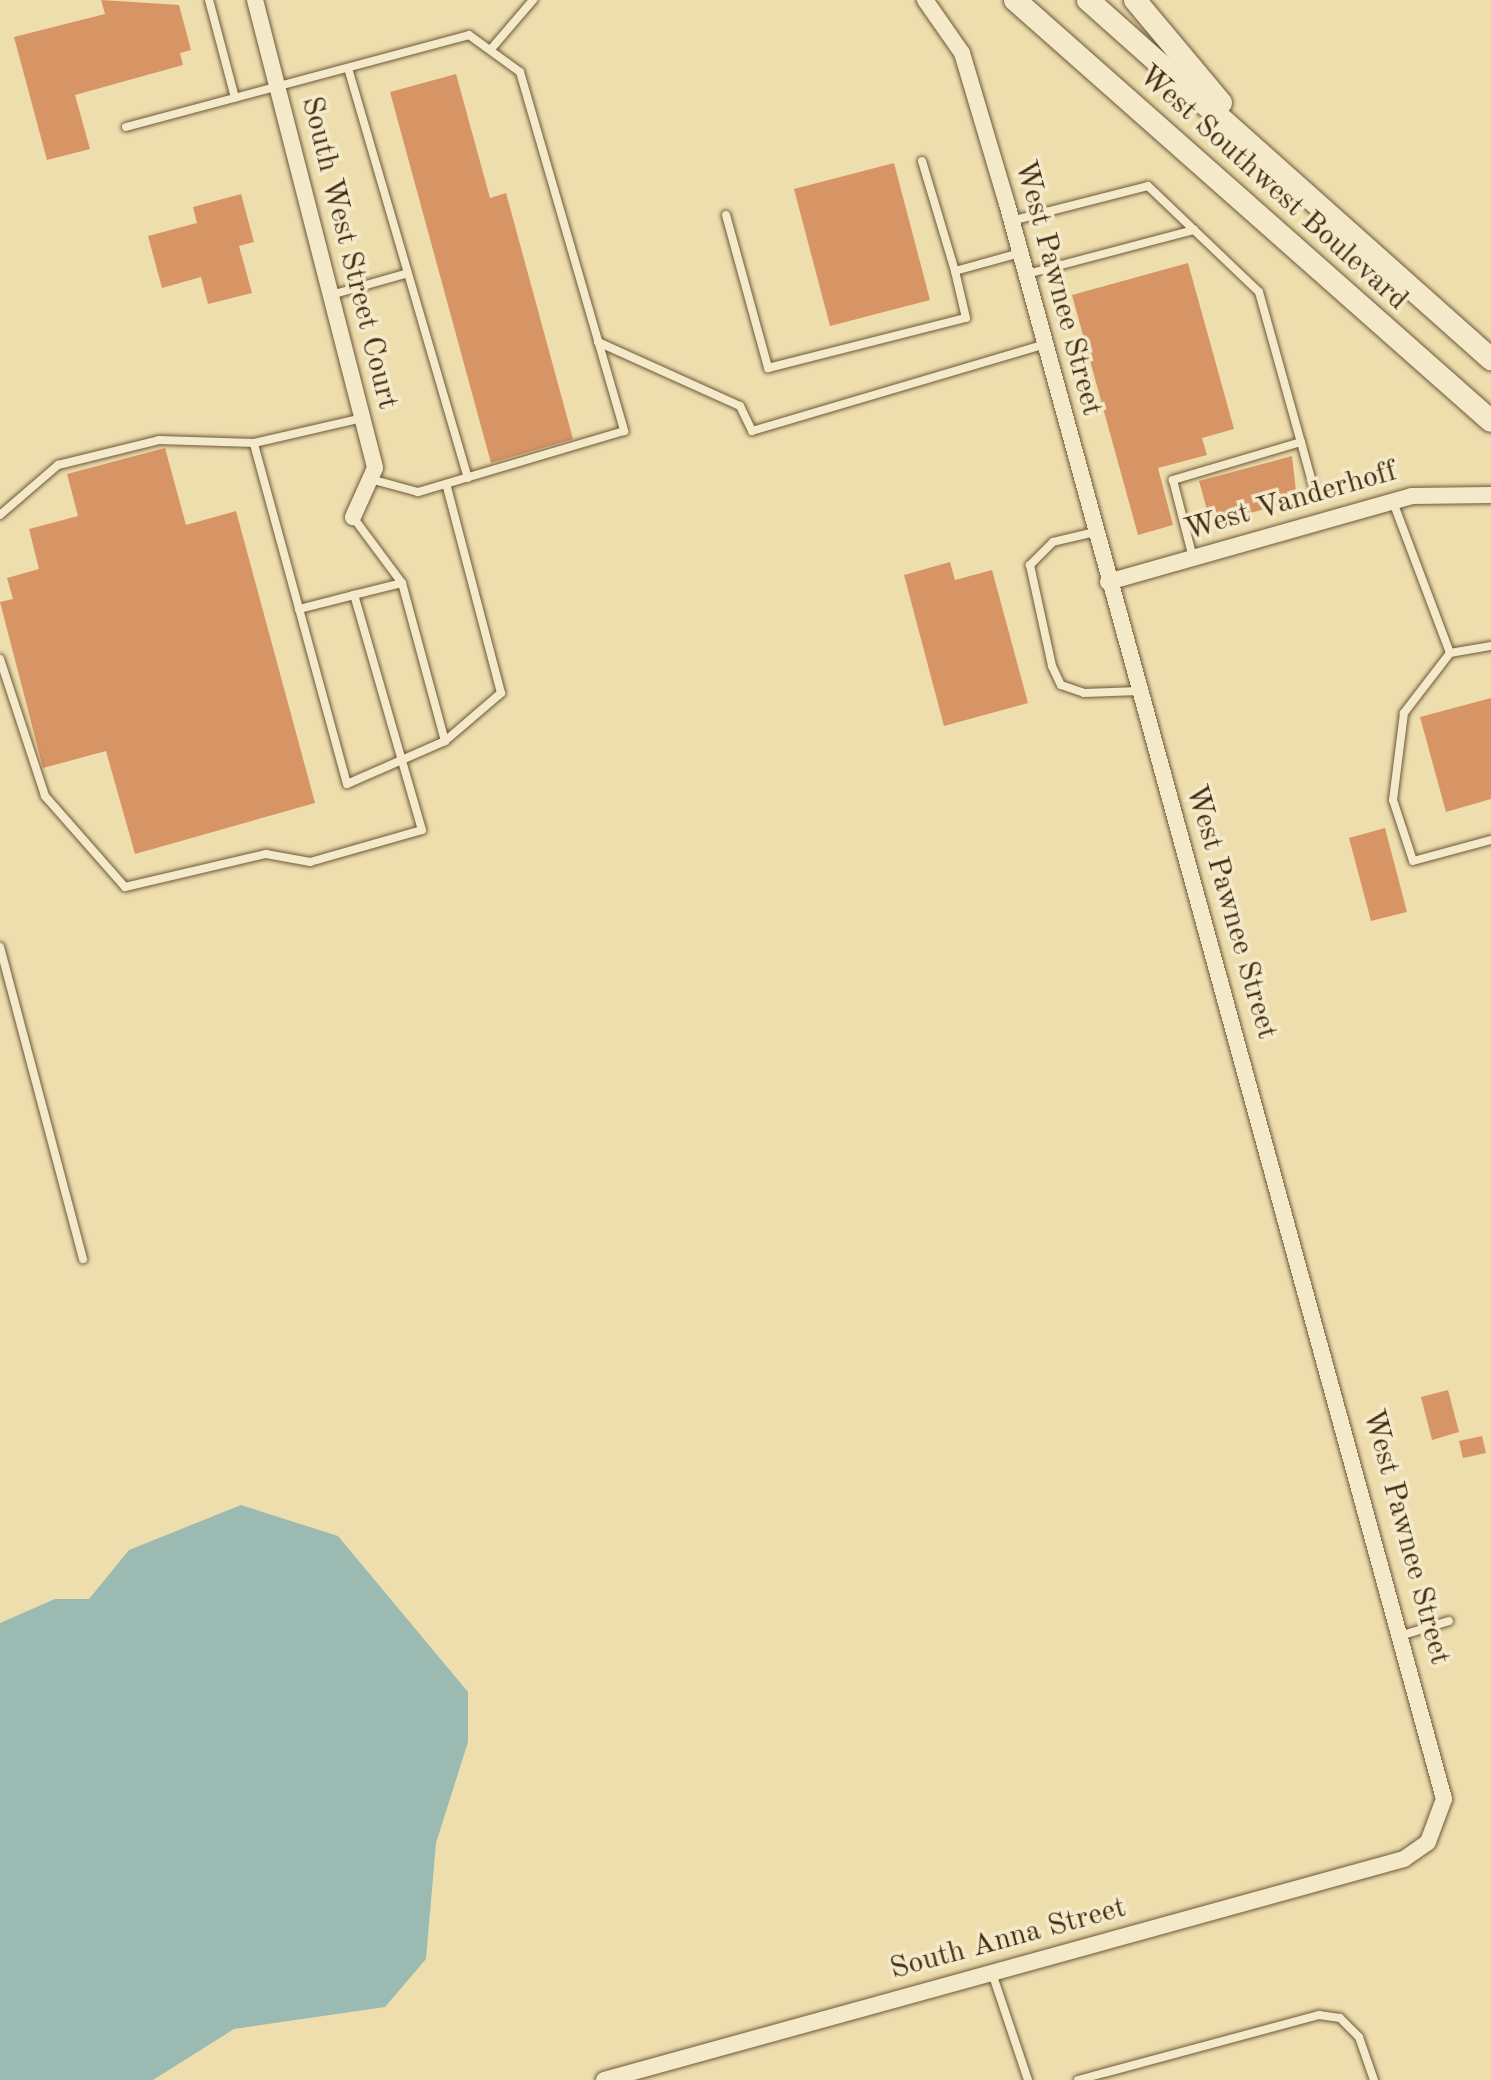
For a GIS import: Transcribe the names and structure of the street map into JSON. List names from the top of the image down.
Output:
{
  "streets": {
    "main road": ["West Southwest Boulevard"],
    "street": [
      "South West Street Court",
      "West Pawnee Street",
      "West Vanderhoff",
      "South Anna Street"
    ]
  },
  "crossings": [
    ["West Pawnee Street", "West Vanderhoff"],
    ["West Pawnee Street", "South Anna Street"]
  ]
}
